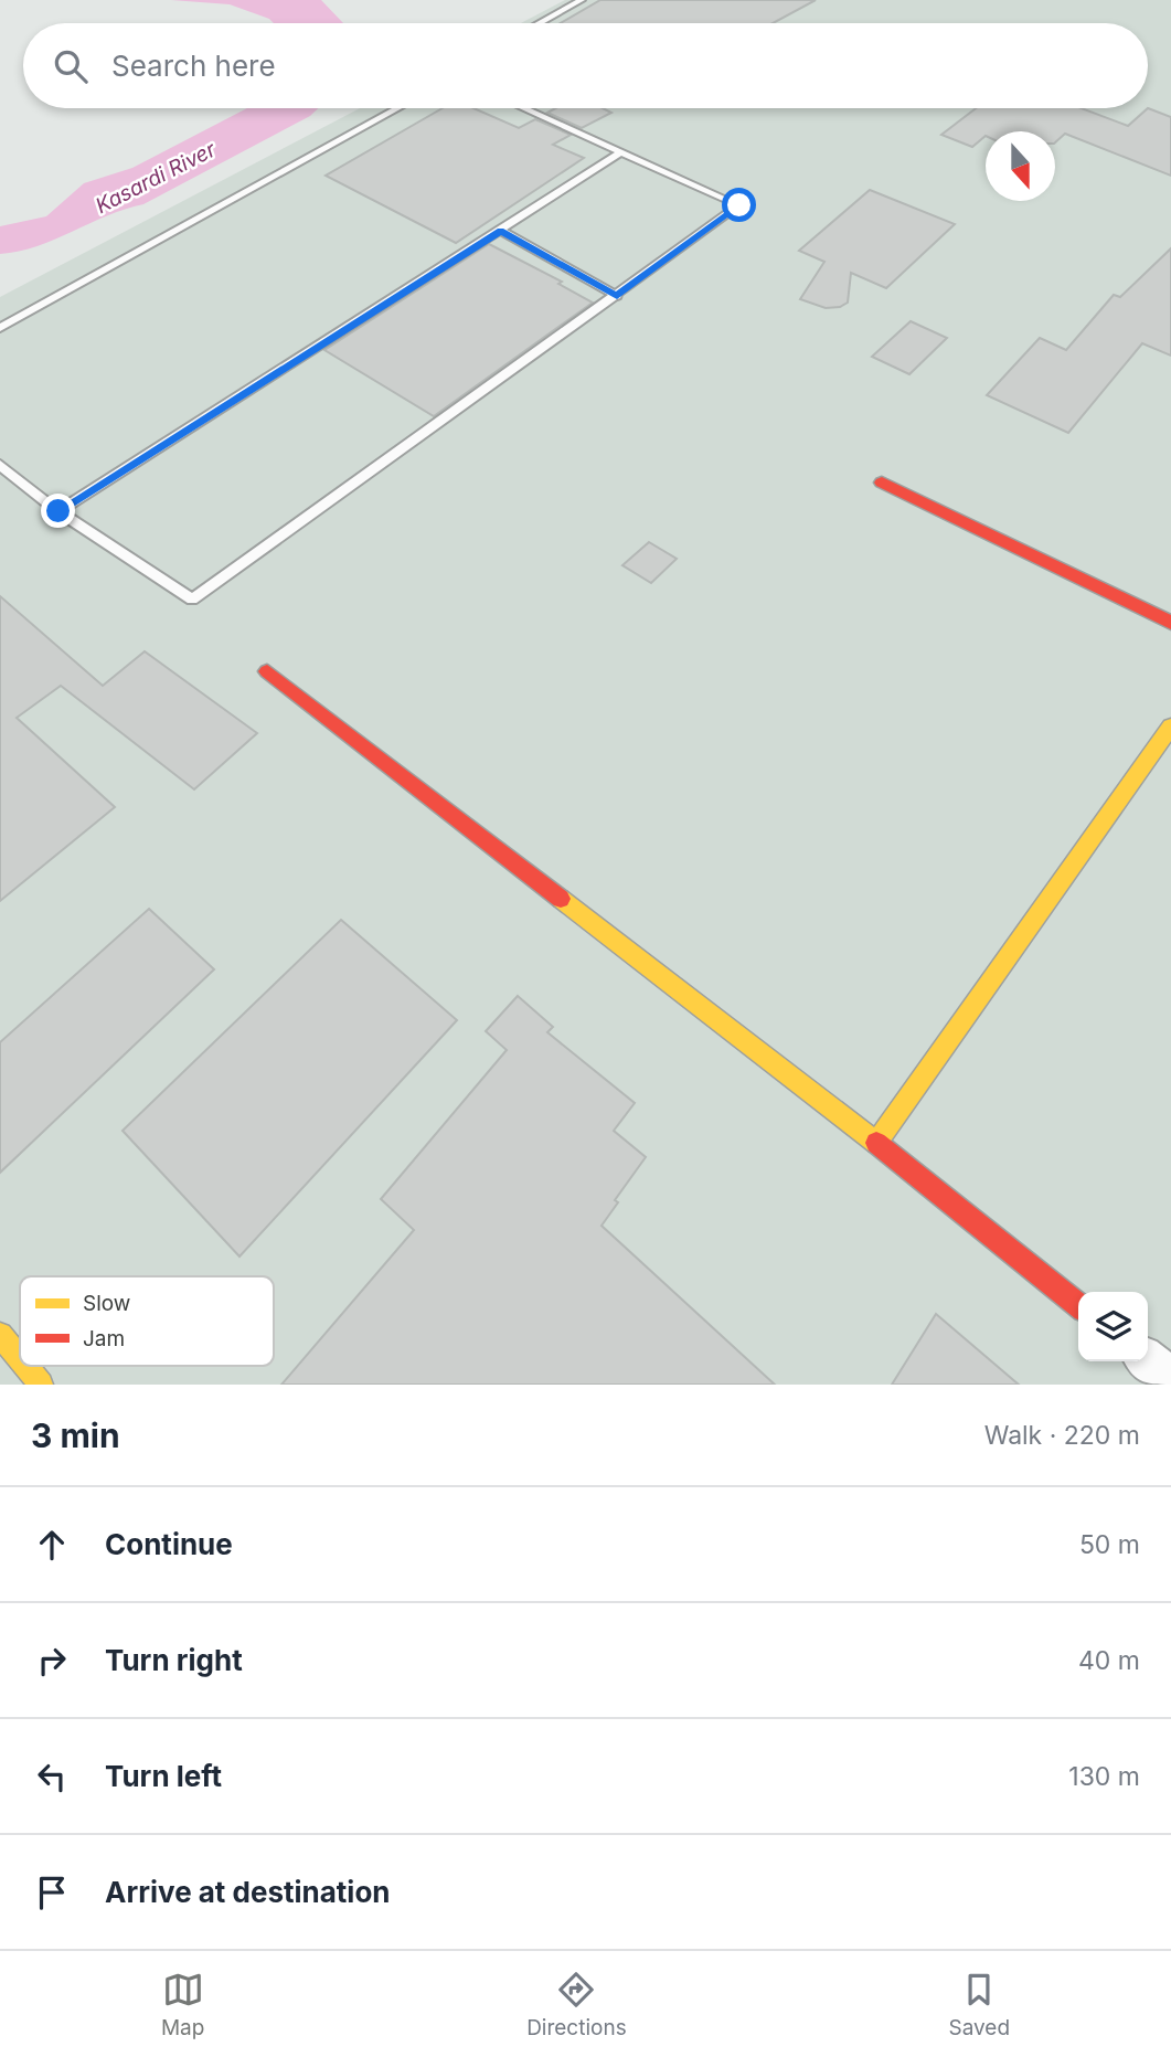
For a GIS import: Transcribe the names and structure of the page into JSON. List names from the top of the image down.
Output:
{
  "water": ["Kasardi River"],
  "legend": ["Slow", "Jam"],
  "north": "bottom",
  "page": {
    "search": "Search here",
    "heading": ["3 min", "Walk · 220 m"],
    "list": [
      ["Continue", "50 m"],
      ["Turn right", "40 m"],
      ["Turn left", "130 m"],
      "Arrive at destination"
    ],
    "nav": ["Map", "Directions", "Saved"]
  }
}
